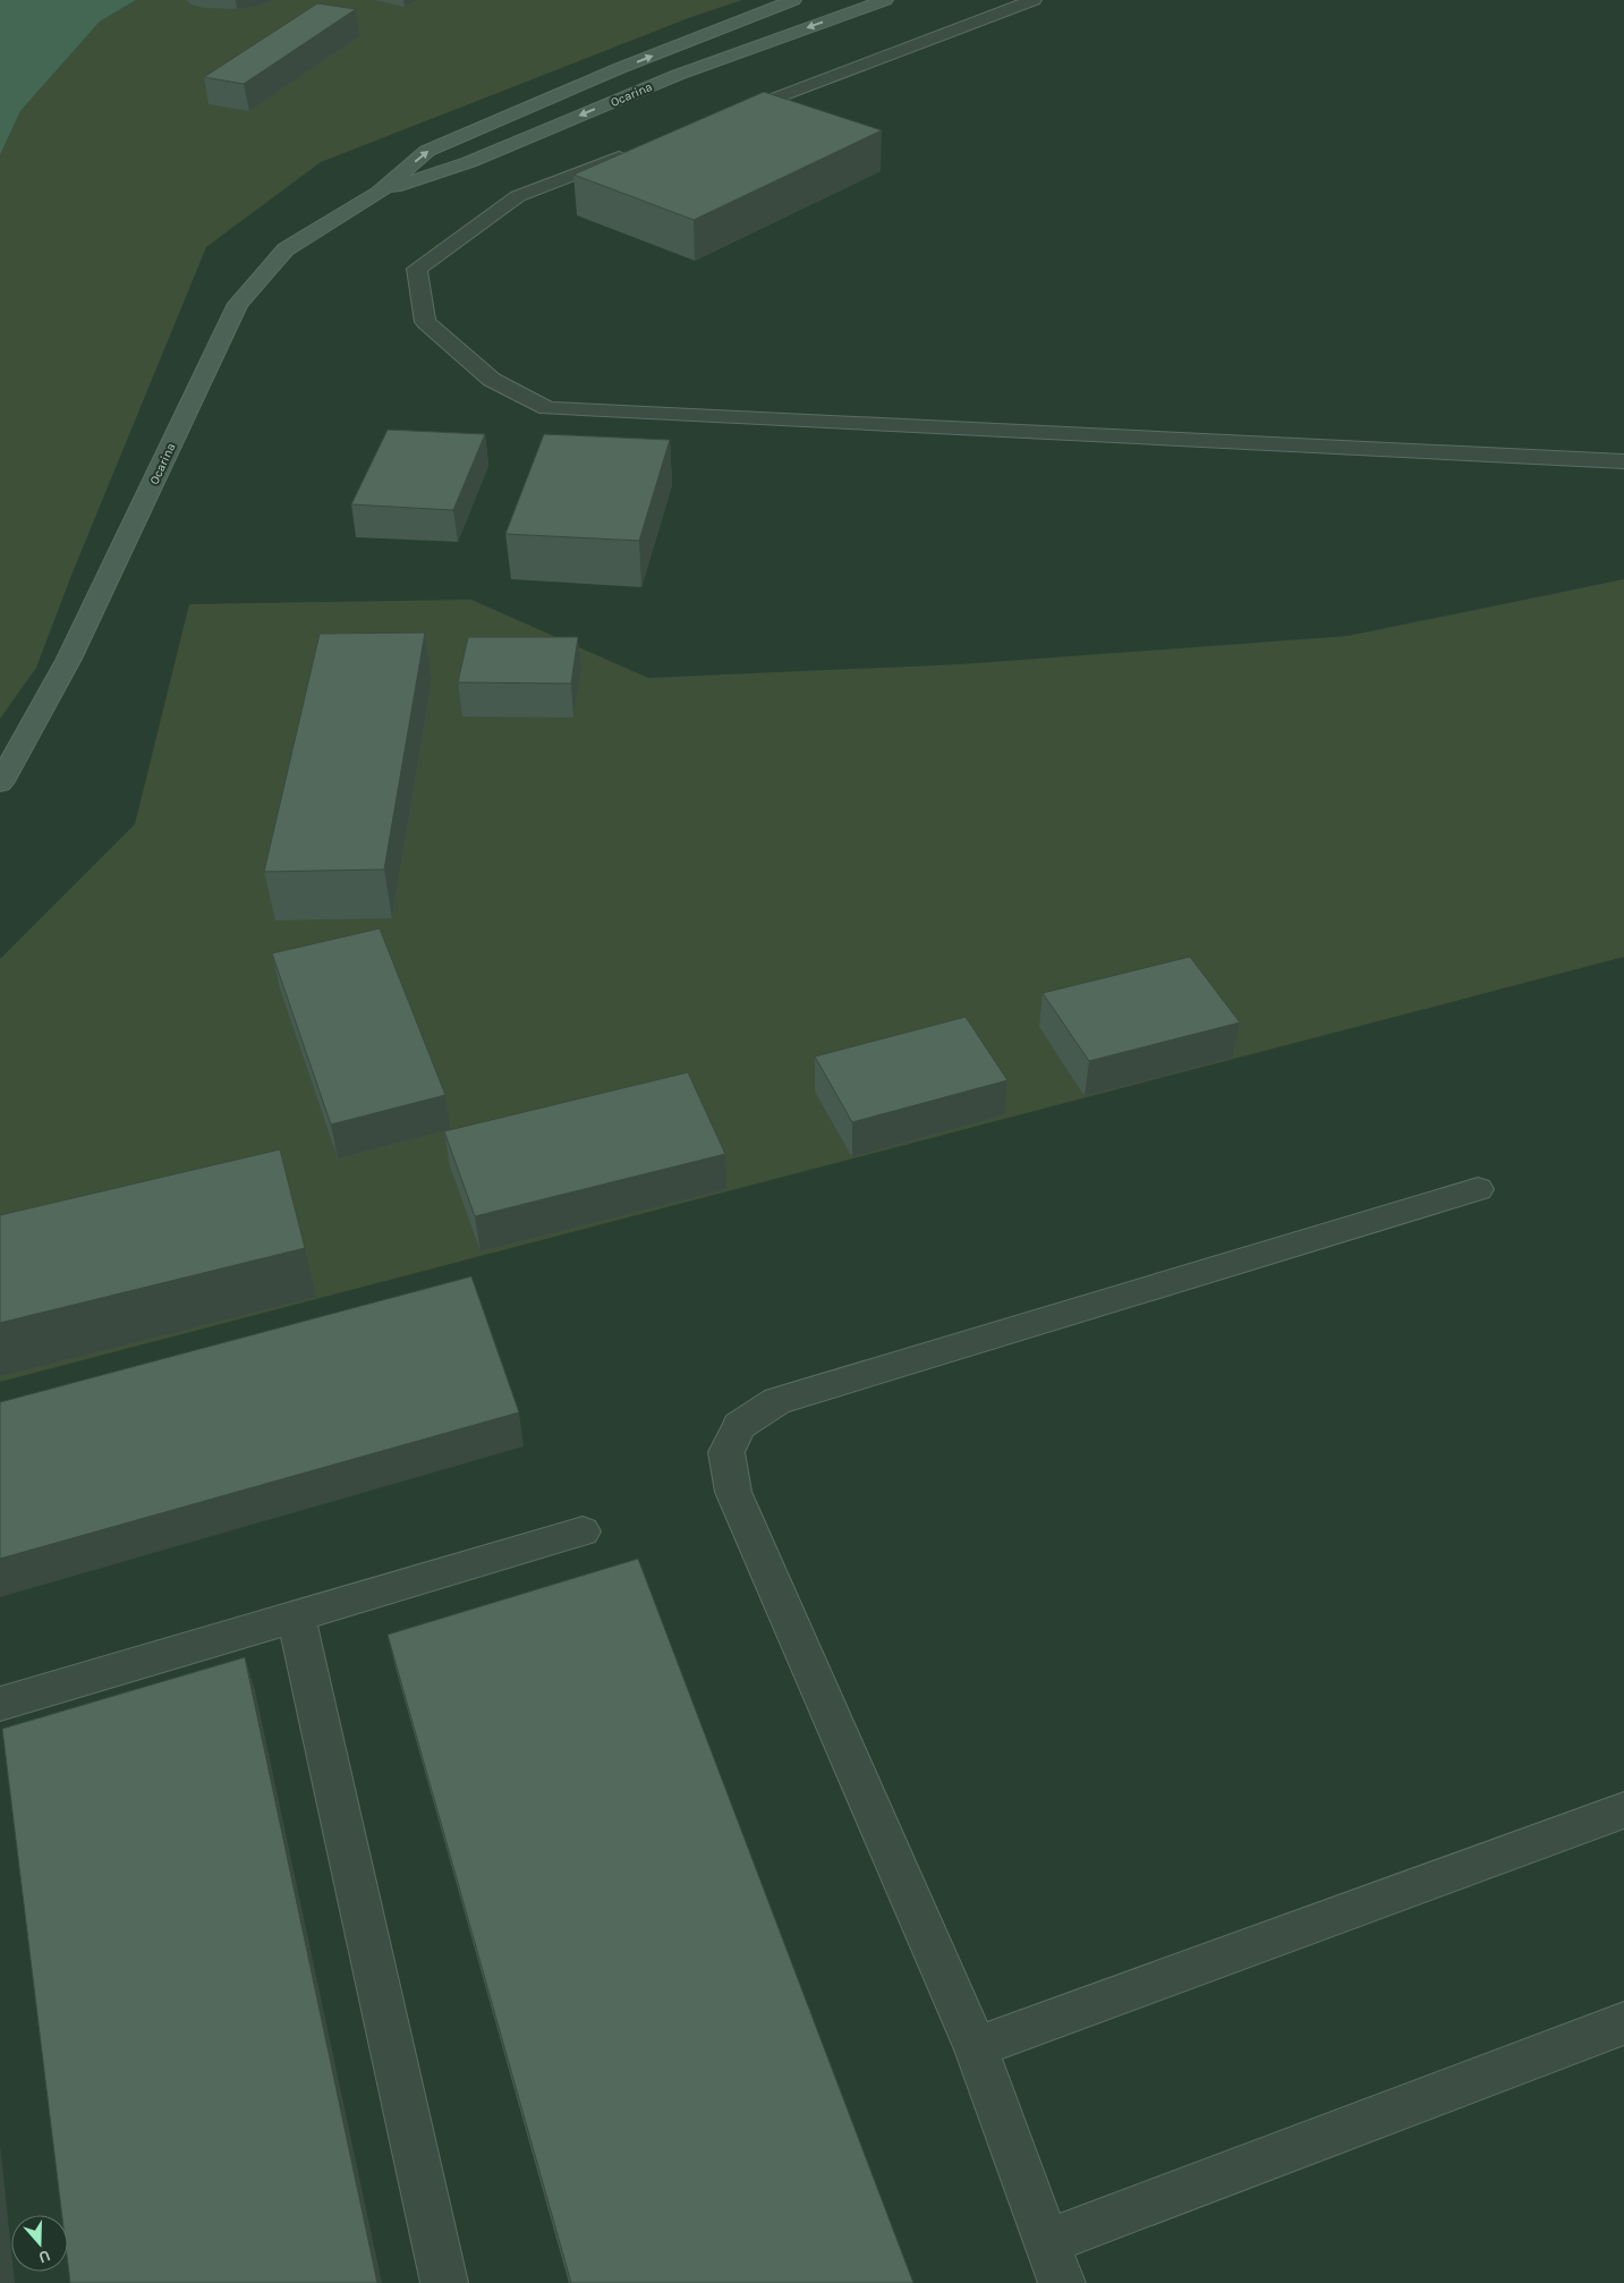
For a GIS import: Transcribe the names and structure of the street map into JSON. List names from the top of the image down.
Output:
{
  "streets": {
    "street": ["Ocarina"]
  },
  "north": "bottom"
}
